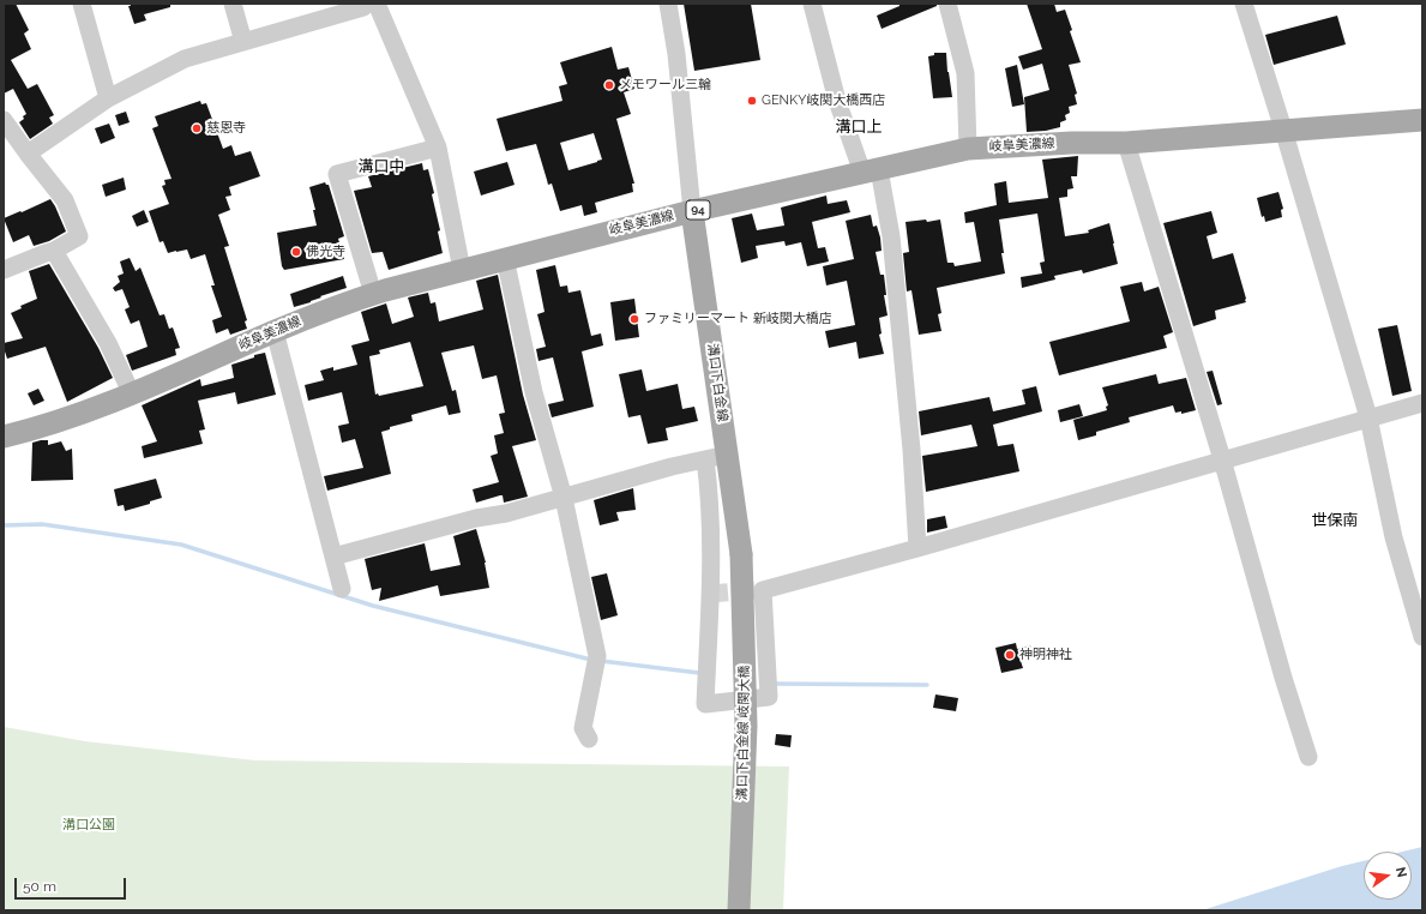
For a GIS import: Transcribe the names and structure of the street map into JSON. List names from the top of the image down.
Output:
{
  "streets": {
    "main road": [
      "岐阜美濃線",
      "94",
      "溝口下白金線",
      "溝口下白金線 岐関大橋"
    ]
  },
  "crossings": [
    ["岐阜美濃線", "溝口下白金線"],
    ["溝口下白金線", "溝口下白金線 岐関大橋"]
  ],
  "districts": ["溝口上", "溝口中", "世保南"],
  "parks": ["溝口公園"],
  "places": [
    "メモワール三輪",
    "GENKY岐関大橋西店",
    "慈恩寺",
    "佛光寺",
    "ファミリーマート 新岐関大橋店",
    "神明神社"
  ],
  "scale_bar": "50 m",
  "north": "right"
}
